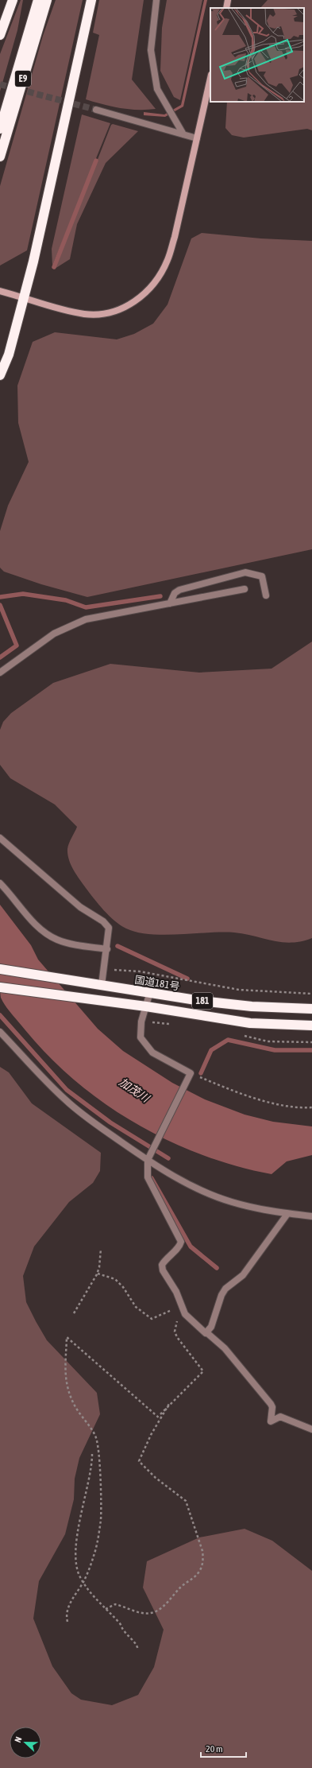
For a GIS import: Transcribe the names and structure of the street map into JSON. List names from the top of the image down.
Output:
{
  "streets": {
    "highway": ["E9", "国道181号", "181"]
  },
  "water": ["加茂川"],
  "scale_bar": "20 m",
  "north": "left"
}
